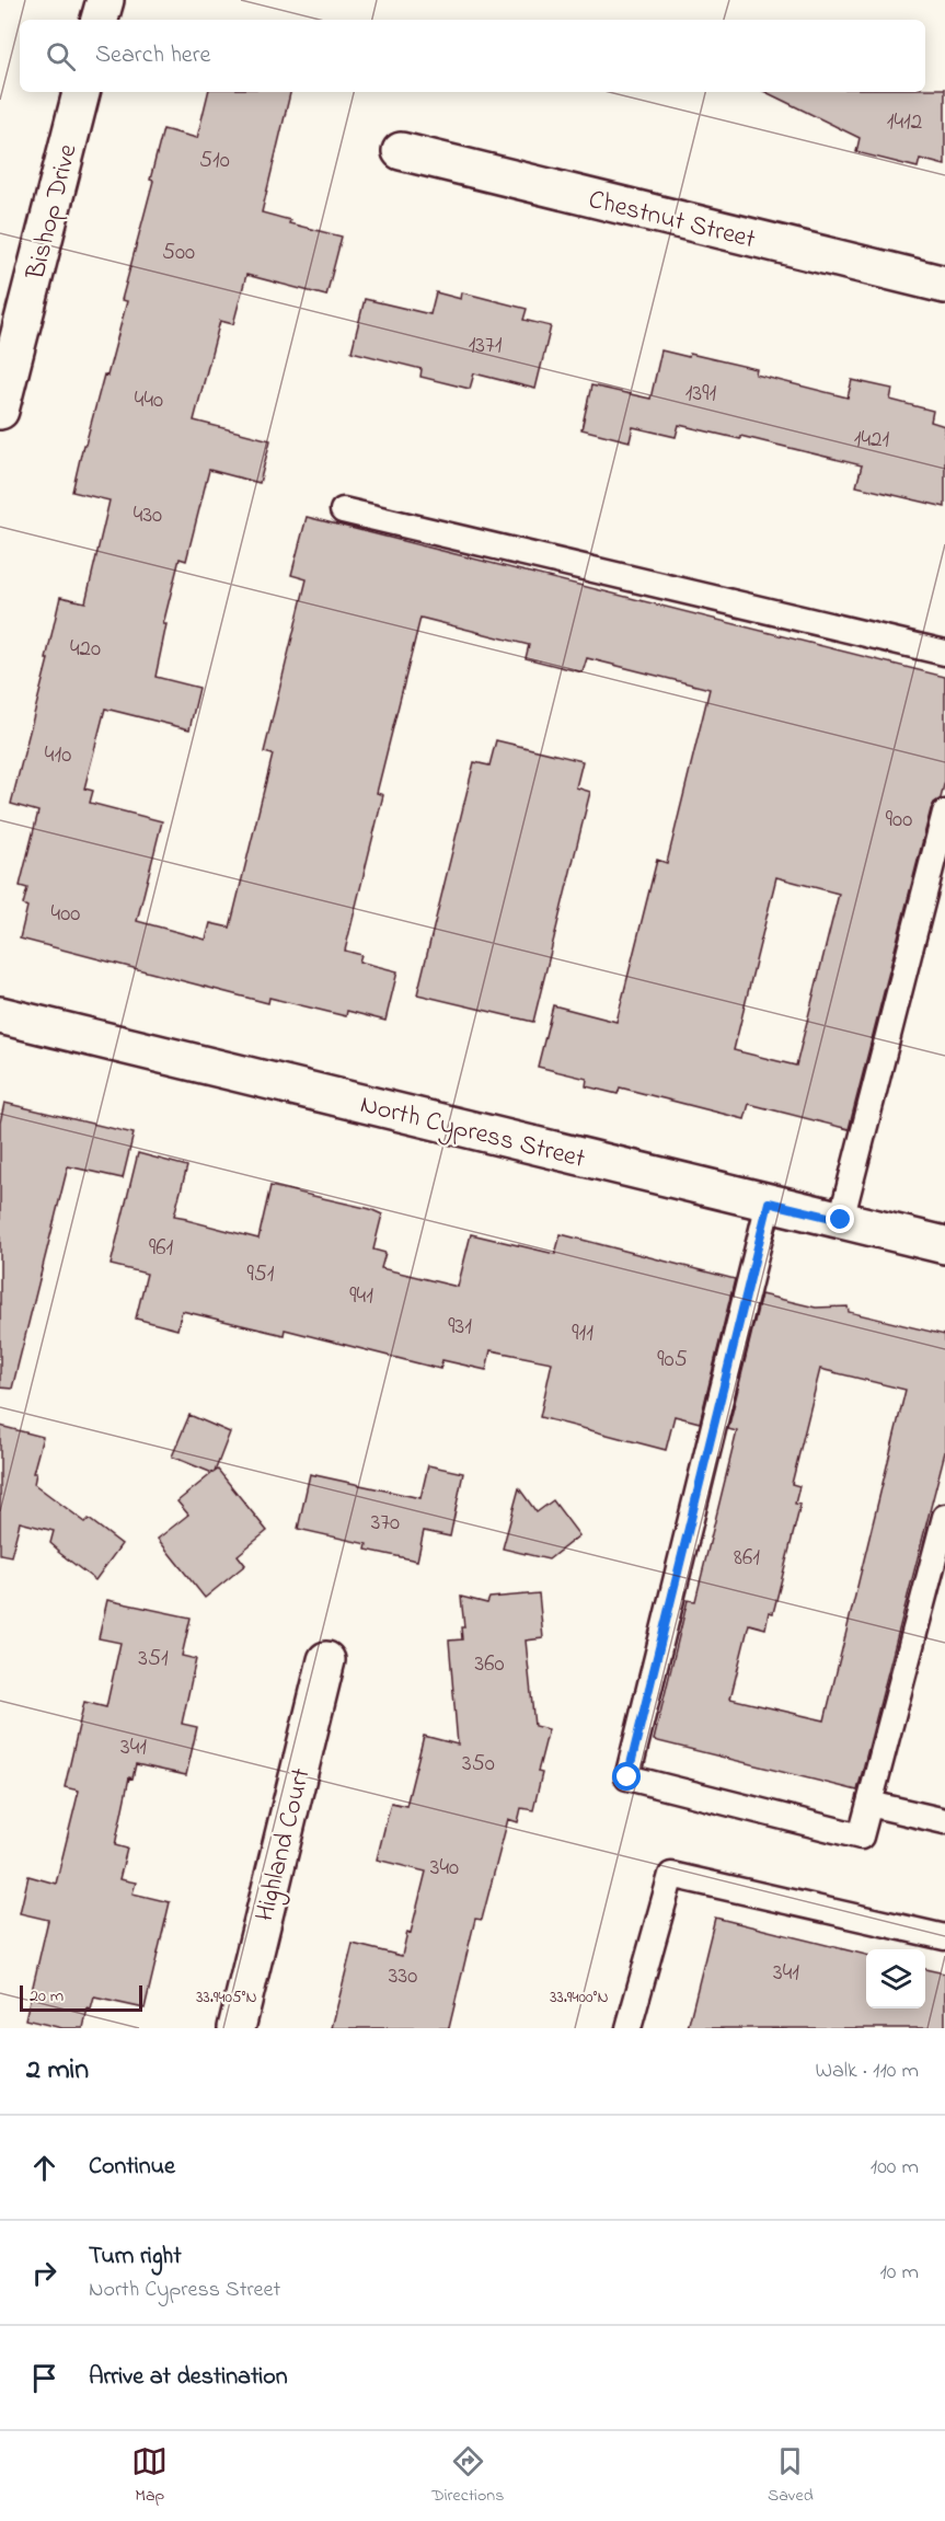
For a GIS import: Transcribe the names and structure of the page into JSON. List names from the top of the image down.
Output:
{
  "streets": {
    "street": [
      "Bishop Drive",
      "Chestnut Street",
      "North Cypress Street",
      "Highland Court"
    ]
  },
  "house_numbers": [
    "1412",
    "510",
    "500",
    "1371",
    "1391",
    "440",
    "1421",
    "430",
    "420",
    "410",
    "900",
    "400",
    "961",
    "951",
    "941",
    "931",
    "911",
    "905",
    "370",
    "861",
    "351",
    "360",
    "341",
    "350",
    "340",
    "341",
    "330"
  ],
  "scale_bar": "20 m",
  "page": {
    "search": "Search here",
    "scale": "20 m",
    "heading": ["2 min", "Walk · 110 m"],
    "list": [
      ["Continue", "100 m"],
      ["Turn right", "North Cypress Street", "10 m"],
      "Arrive at destination"
    ],
    "nav": ["Map", "Directions", "Saved"]
  },
  "coordinates": ["33.9405°N", "33.9400°N"]
}
